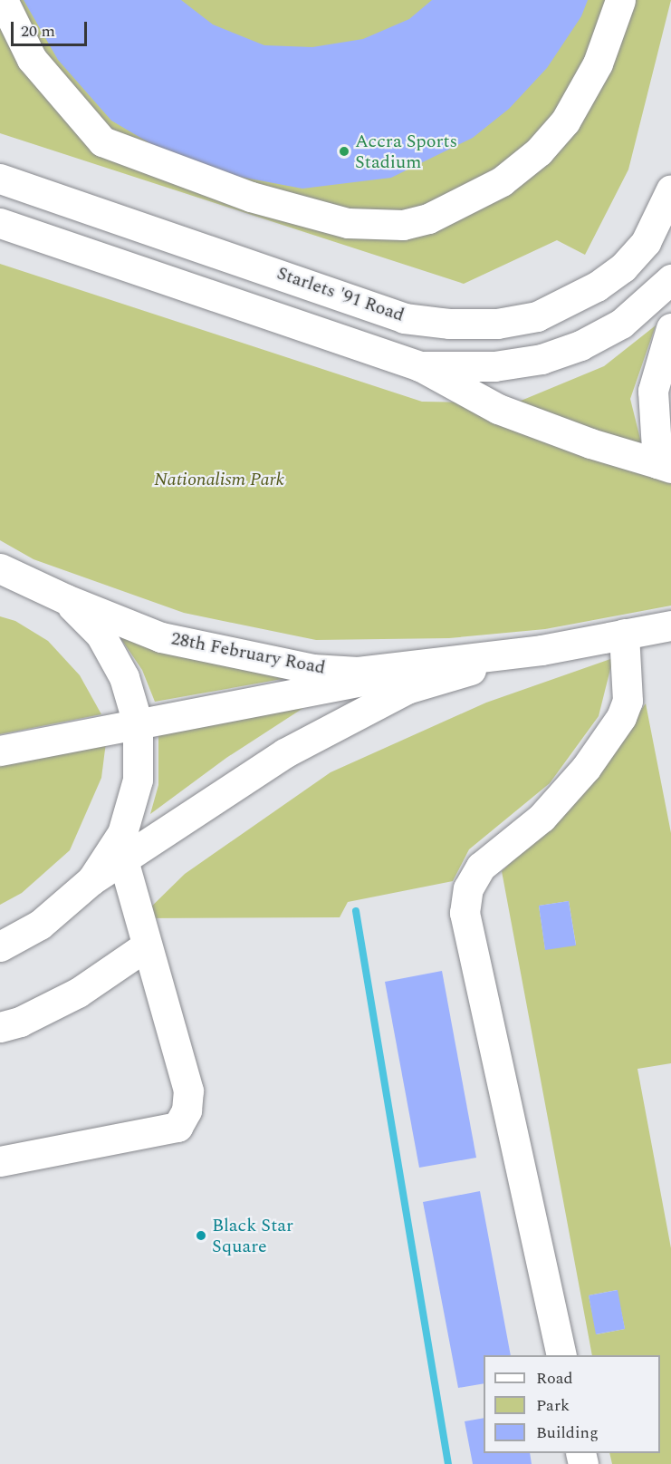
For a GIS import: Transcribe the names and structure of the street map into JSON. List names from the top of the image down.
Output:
{
  "streets": {
    "main road": ["Starlets '91 Road", "28th February Road"]
  },
  "parks": ["Nationalism Park"],
  "places": ["Accra Sports Stadium", "Black Star Square"],
  "legend": ["Road", "Park", "Building"],
  "scale_bar": "20 m"
}
